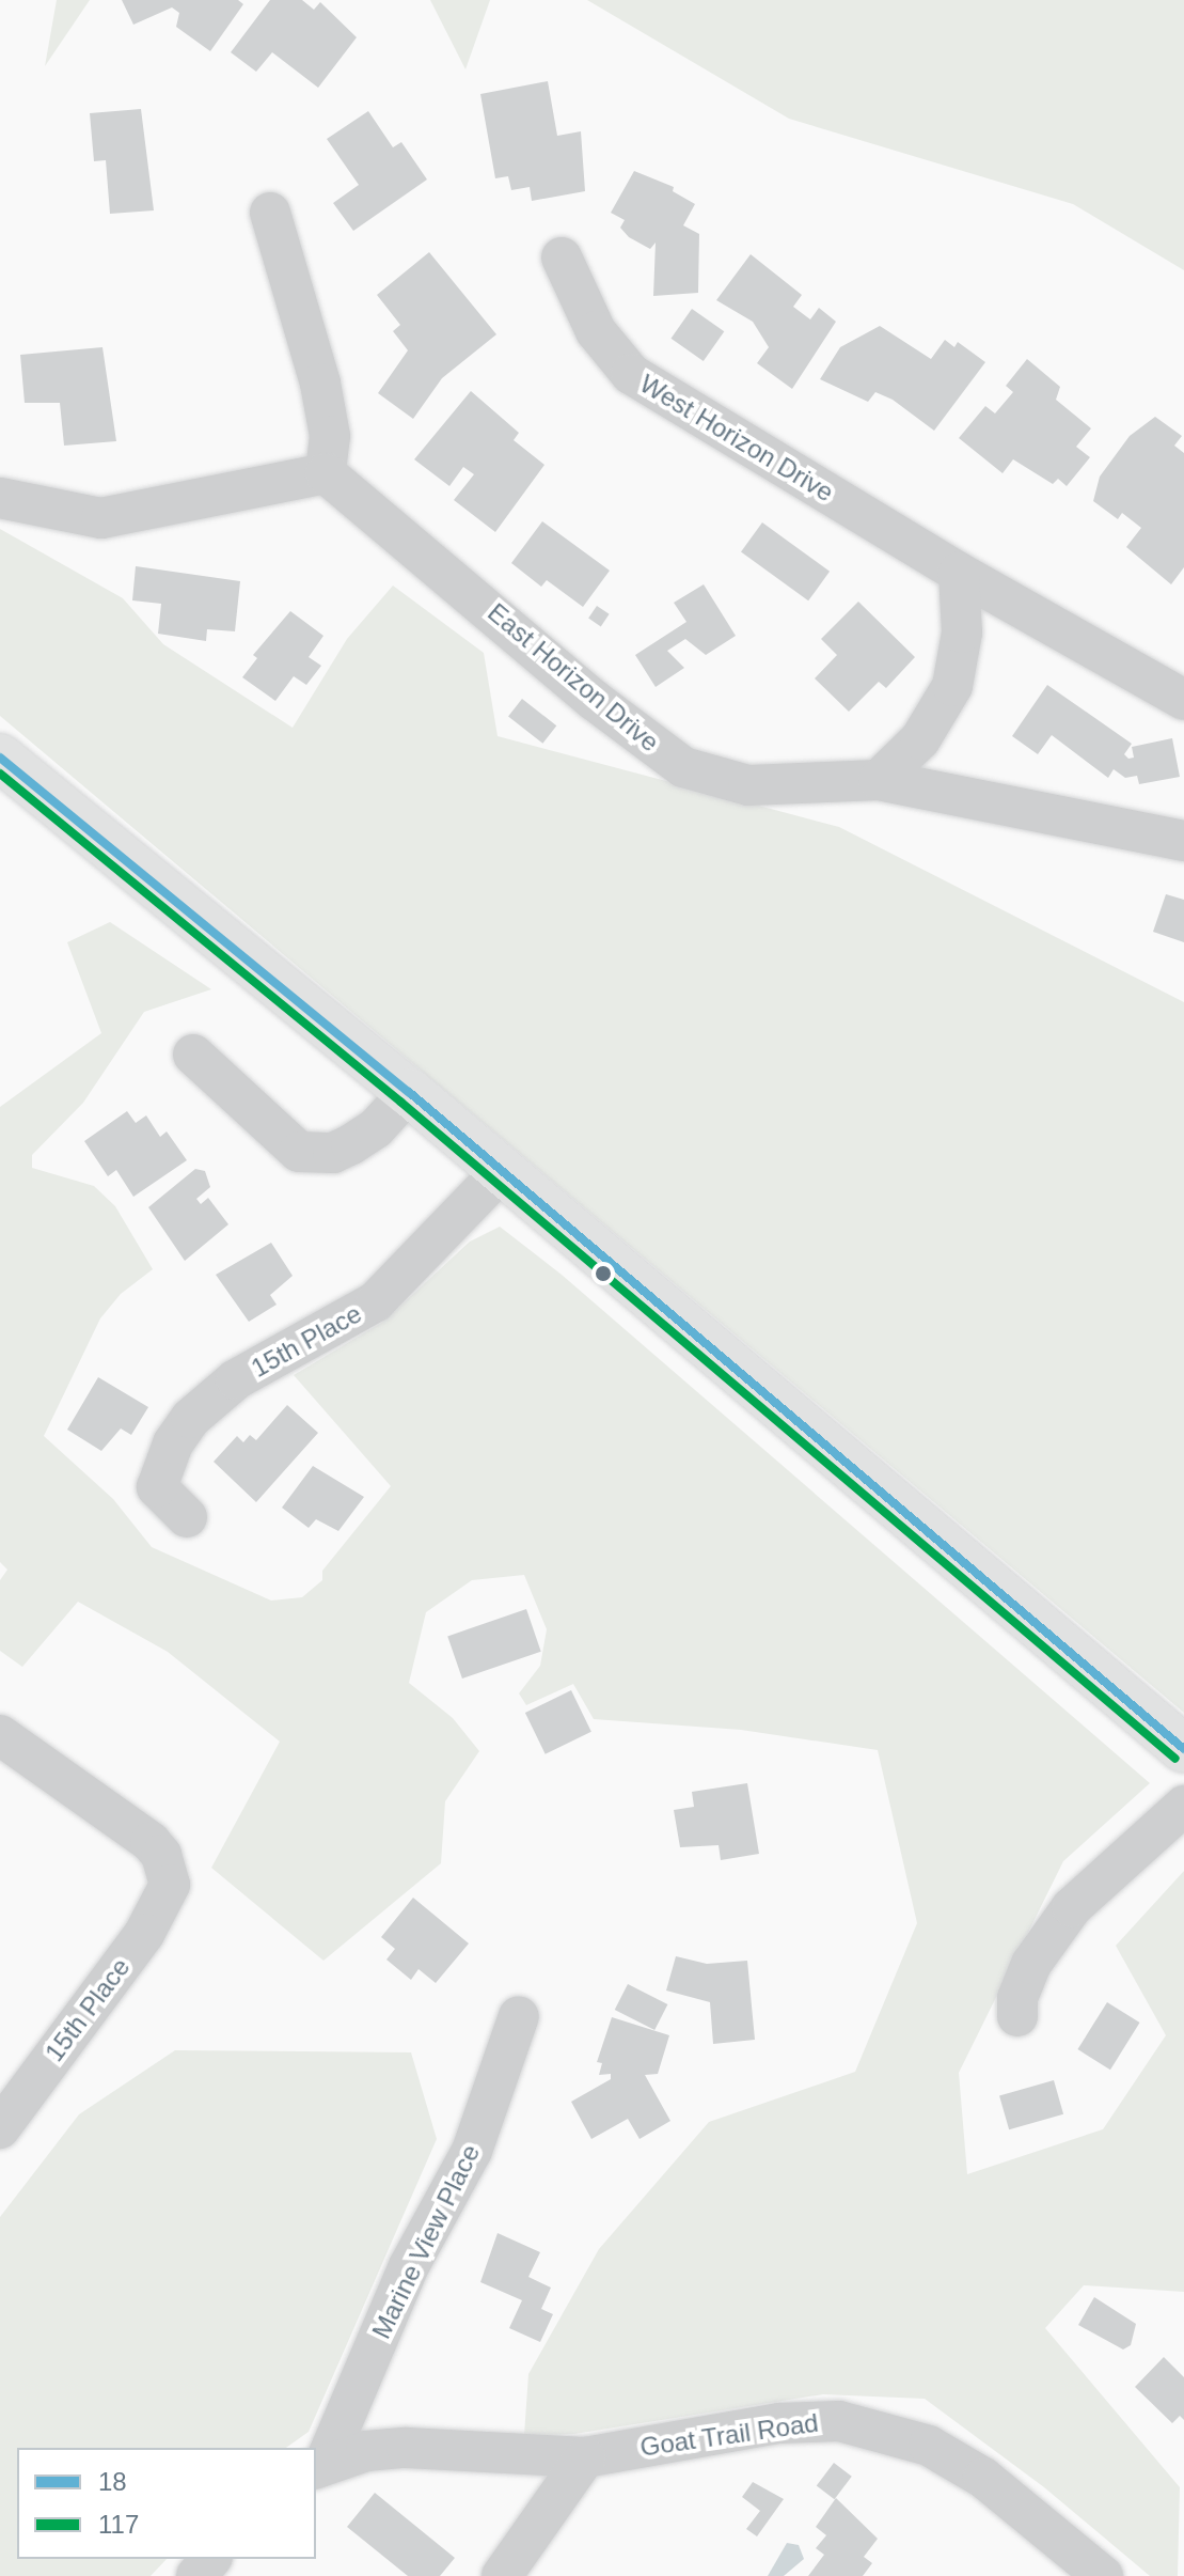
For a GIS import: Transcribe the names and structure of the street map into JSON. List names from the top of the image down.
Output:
{
  "streets": {
    "street": [
      "West Horizon Drive",
      "East Horizon Drive",
      "15th Place",
      "Marine View Place",
      "Goat Trail Road"
    ]
  },
  "crossings": [
    ["Marine View Place", "Goat Trail Road"]
  ],
  "lines": ["transit line 18", "transit line 117"],
  "legend": ["18", "117"]
}
